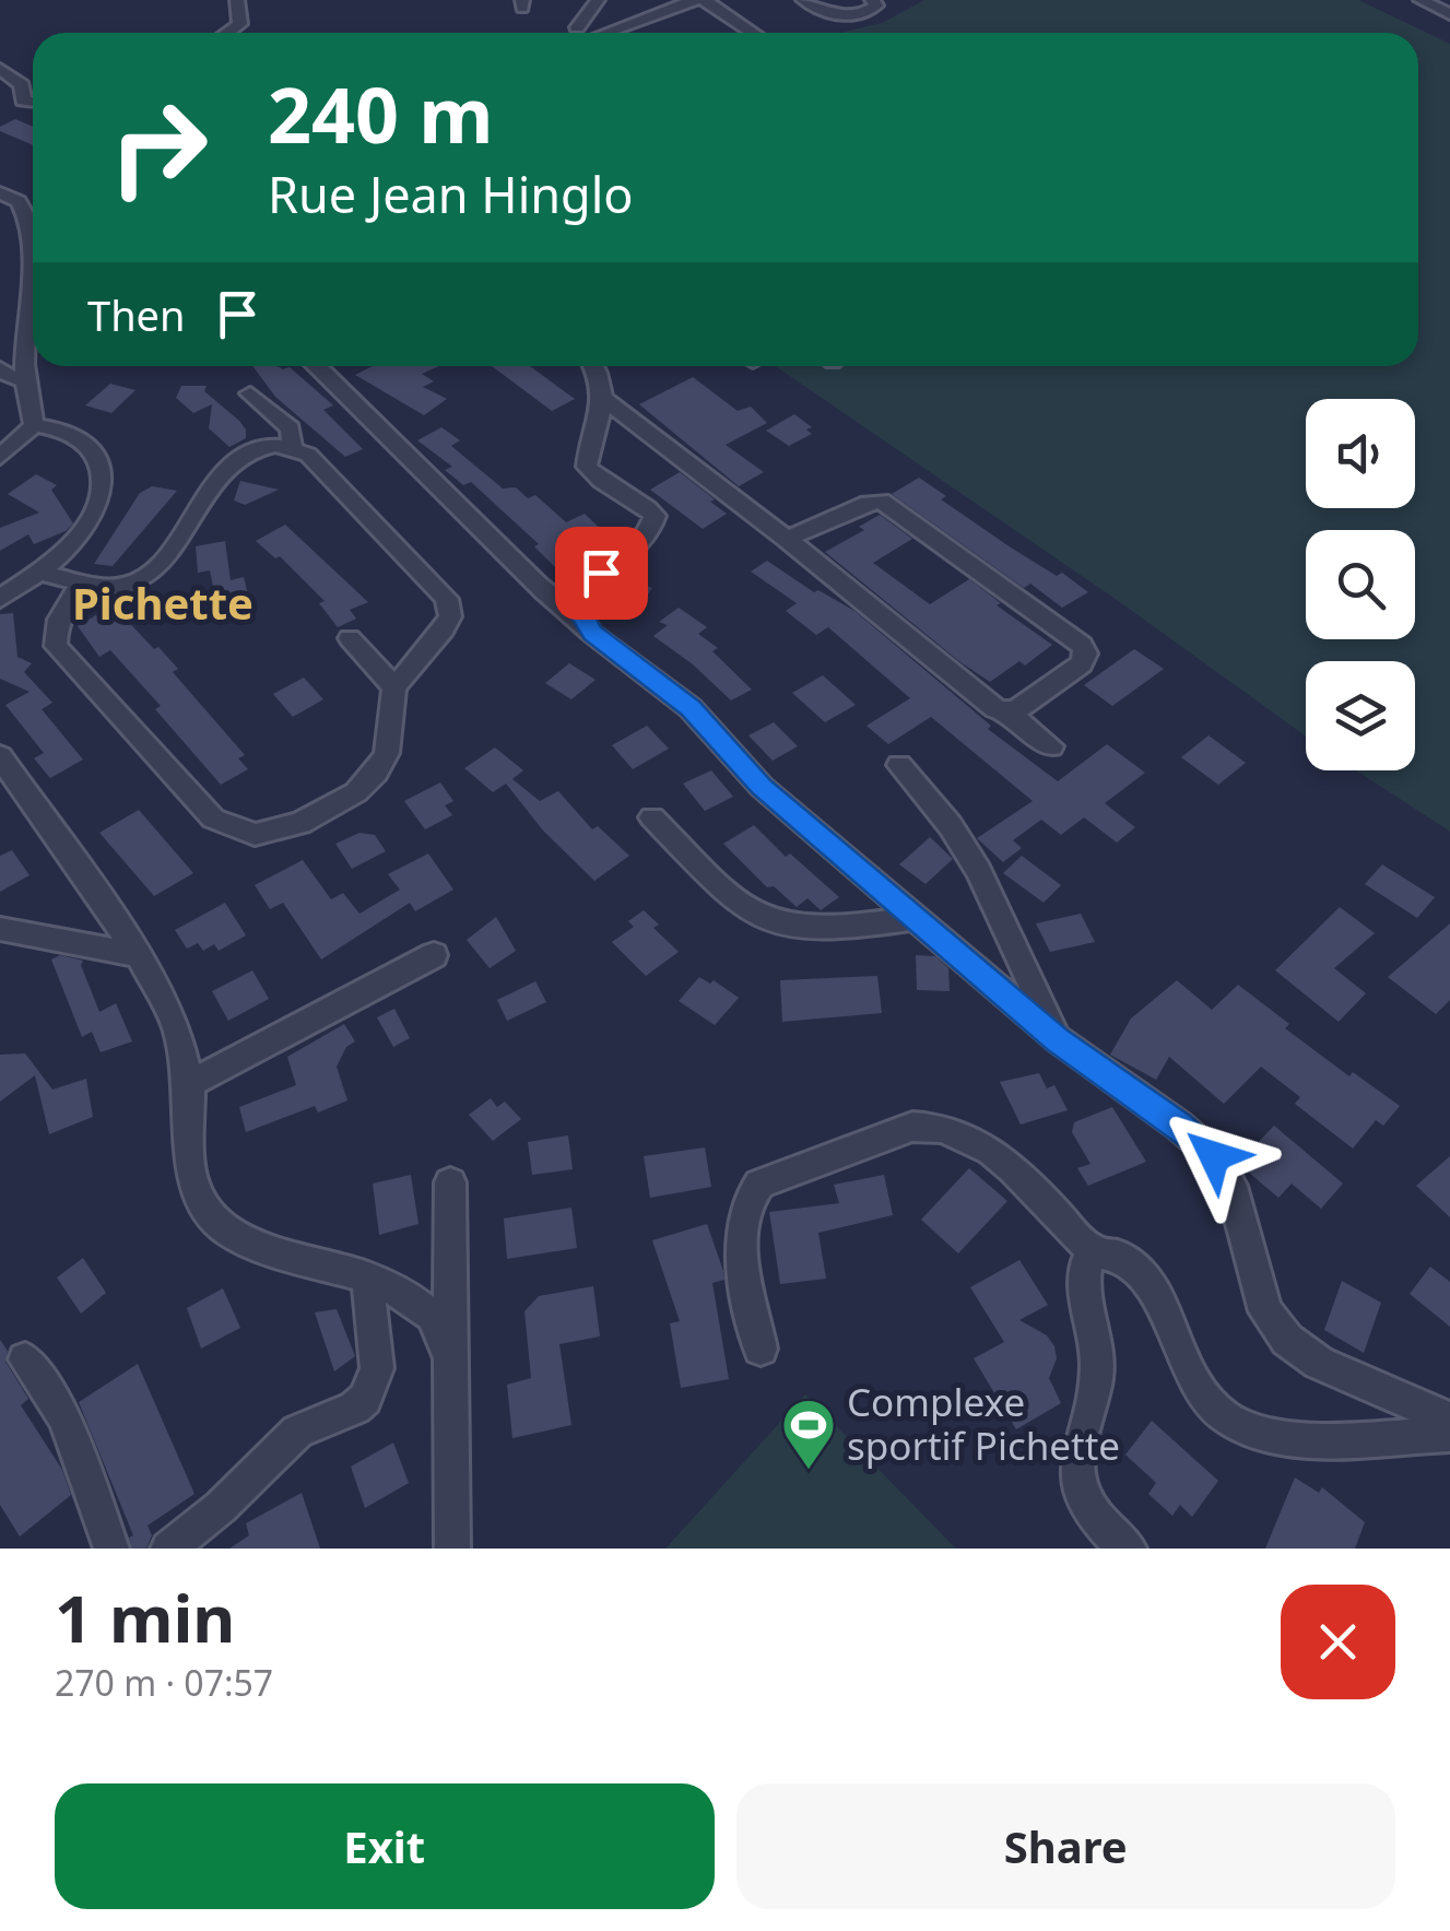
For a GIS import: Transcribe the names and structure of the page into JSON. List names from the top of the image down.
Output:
{
  "districts": ["Pichette"],
  "places": {
    "sports": ["Complexe sportif Pichette"]
  },
  "page": {
    "turn": ["240 m", "Rue Jean Hinglo"],
    "then": "Then",
    "heading": ["1 min", "270 m · 07:57"],
    "buttons": ["Exit", "Share"]
  }
}
